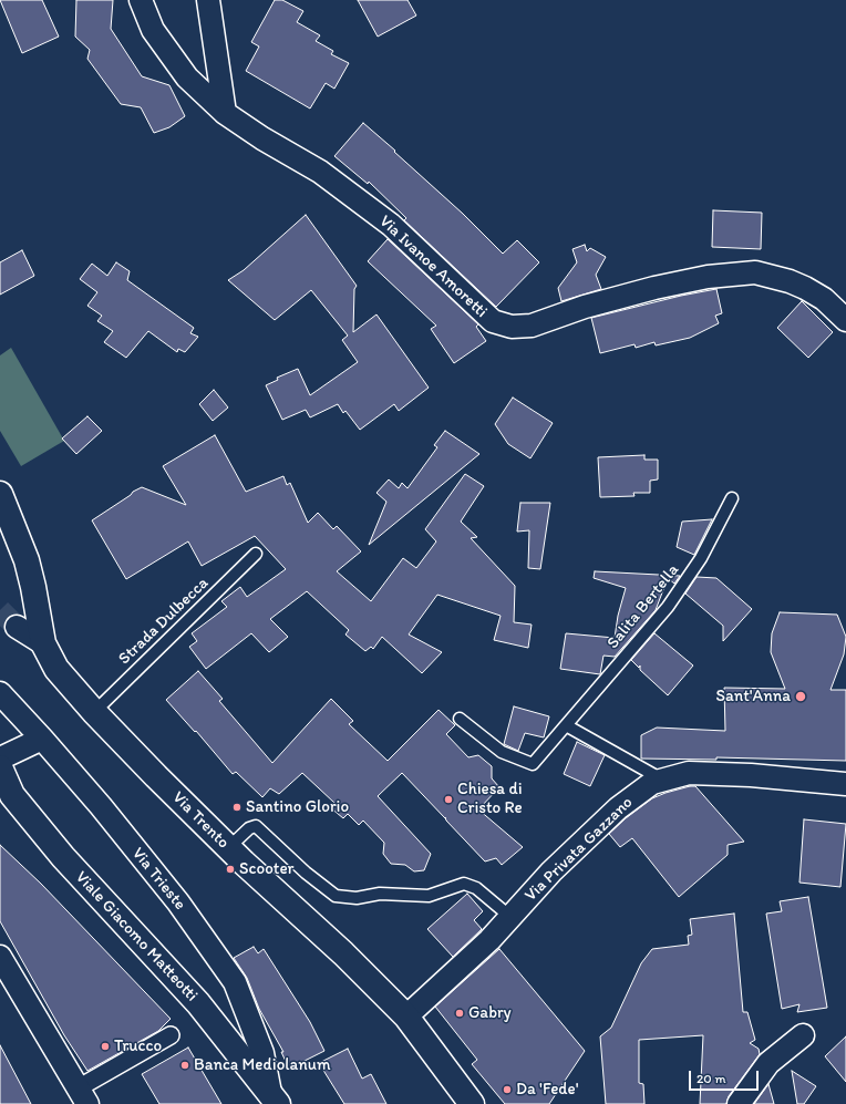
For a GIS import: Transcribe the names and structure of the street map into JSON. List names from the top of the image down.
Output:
{
  "streets": {
    "main road": ["Via Trento", "Viale Giacomo Matteotti"],
    "street": ["Via Ivanoe Amoretti", "Via Privata Gazzano", "Via Trieste"],
    "lane": ["Salita Bertella", "Strada Dulbecca"]
  },
  "crossings": [
    ["Strada Dulbecca", "Via Trento"],
    ["Via Trento", "Via Privata Gazzano"],
    ["Via Trieste", "Viale Giacomo Matteotti"]
  ],
  "places": [
    "Sant'Anna",
    "Chiesa di Cristo Re",
    "Santino Glorio",
    "Scooter",
    "Gabry",
    "Trucco",
    "Banca Mediolanum",
    "Da 'Fede'"
  ],
  "scale_bar": "20 m"
}
